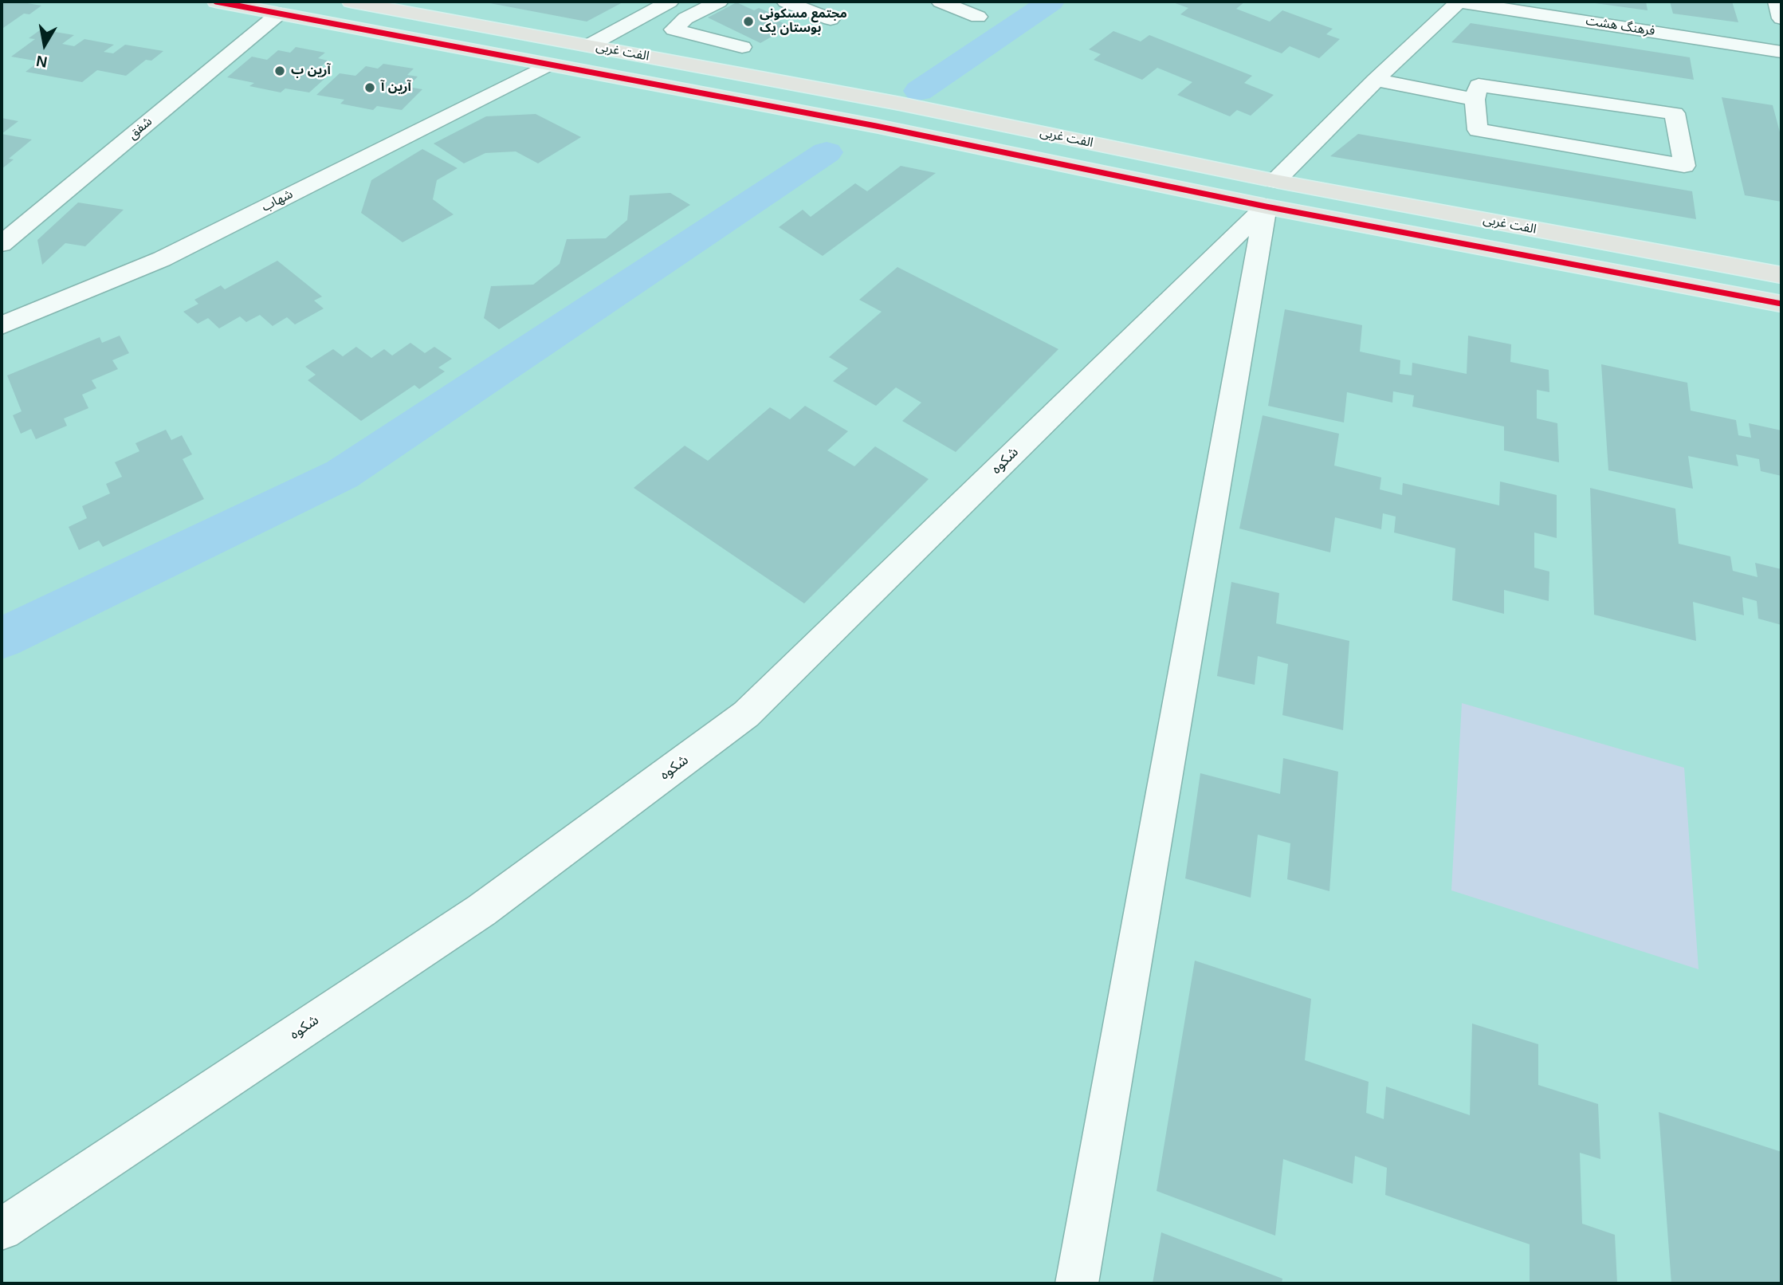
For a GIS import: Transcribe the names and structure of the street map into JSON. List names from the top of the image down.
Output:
{
  "streets": {
    "main road": ["الفت غربی"],
    "street": [
      "فرهنگ هشت",
      "شفق",
      "شهاب",
      "شکوه"
    ]
  },
  "crossings": [
    ["فرهنگ هشت", "شکوه"],
    ["الفت غربی", "شفق"],
    ["الفت غربی", "شهاب"],
    ["الفت غربی", "شکوه"]
  ],
  "places": ["مجتمع مسکونی بوستان یک", "آرین ب", "آرین آ"],
  "north": "bottom"
}
